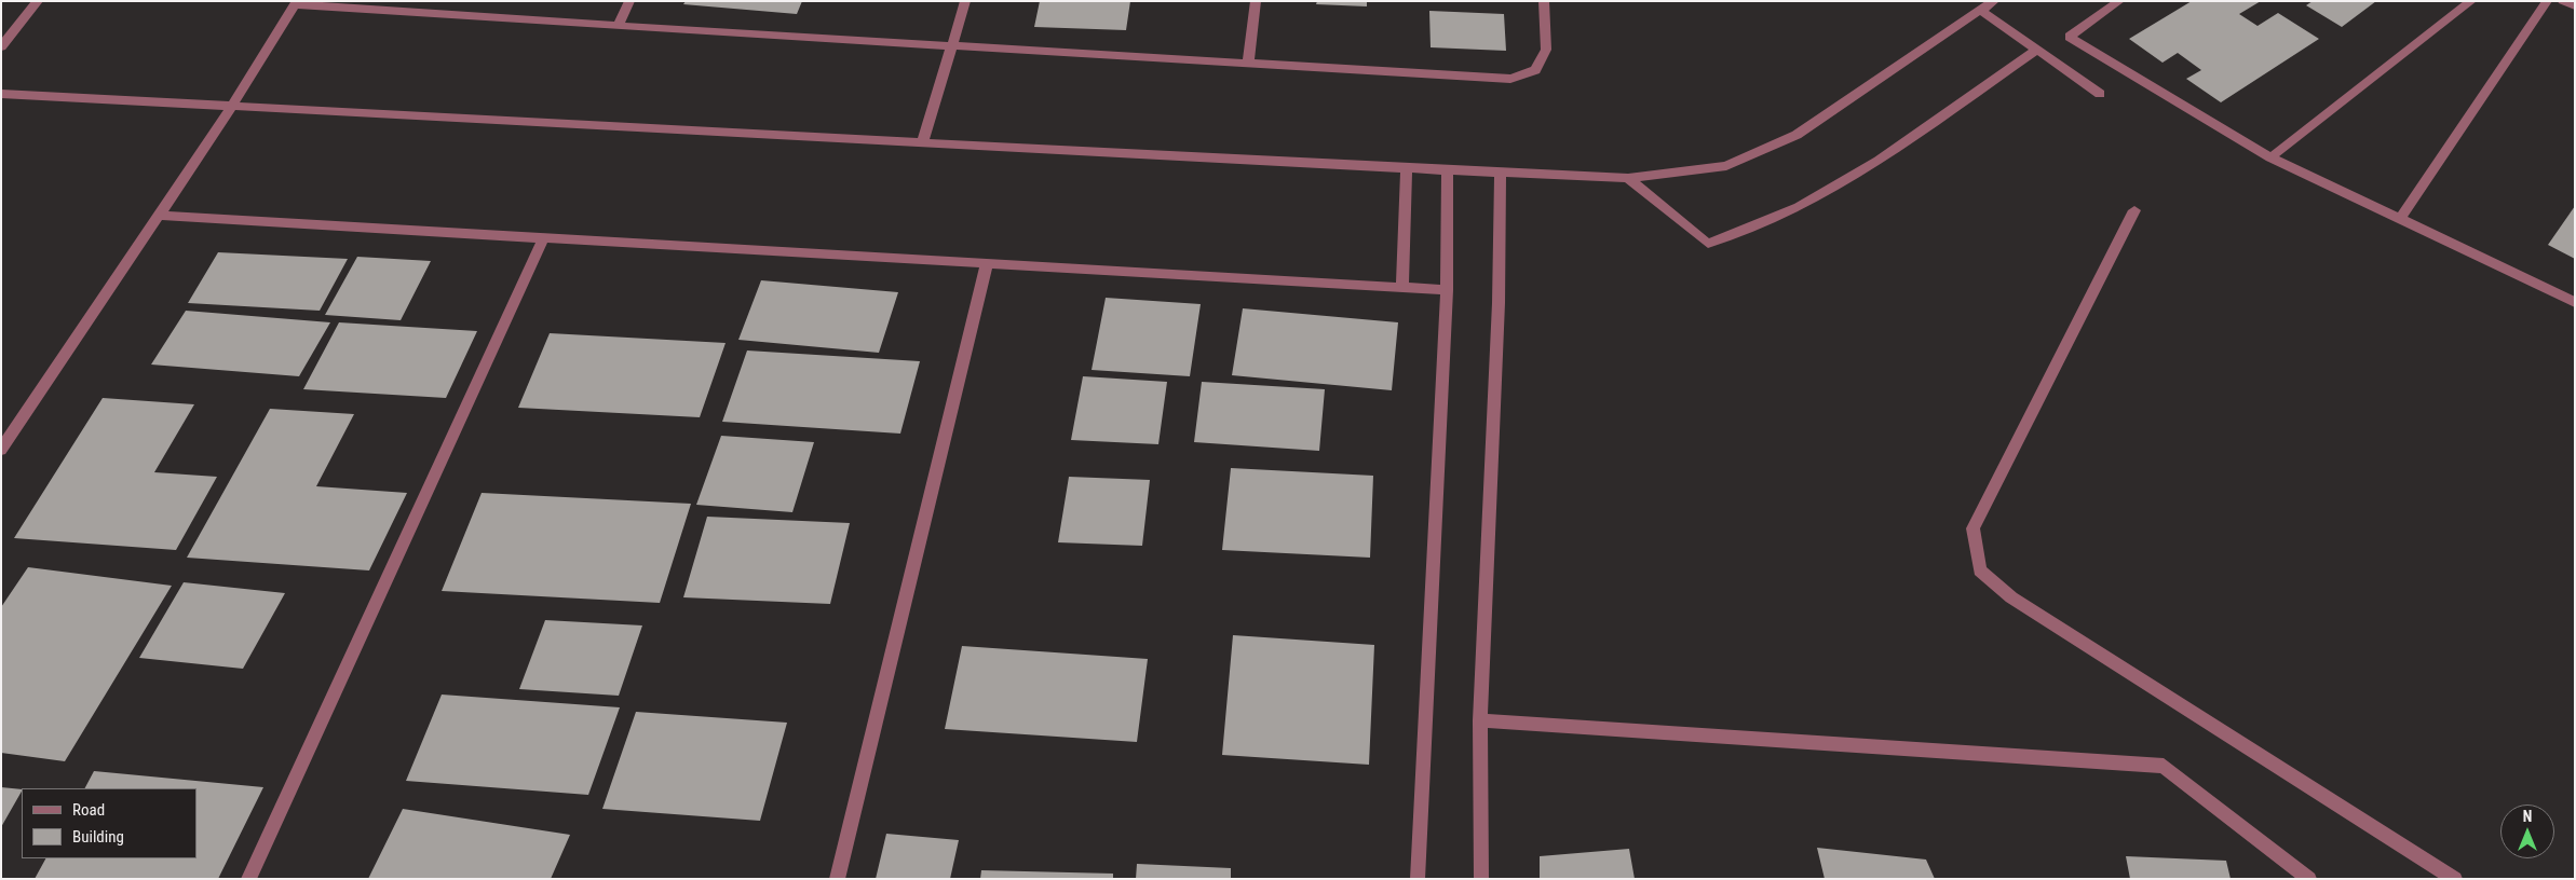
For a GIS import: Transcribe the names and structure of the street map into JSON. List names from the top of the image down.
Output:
{
  "legend": ["Road", "Building"],
  "north": "top"
}
